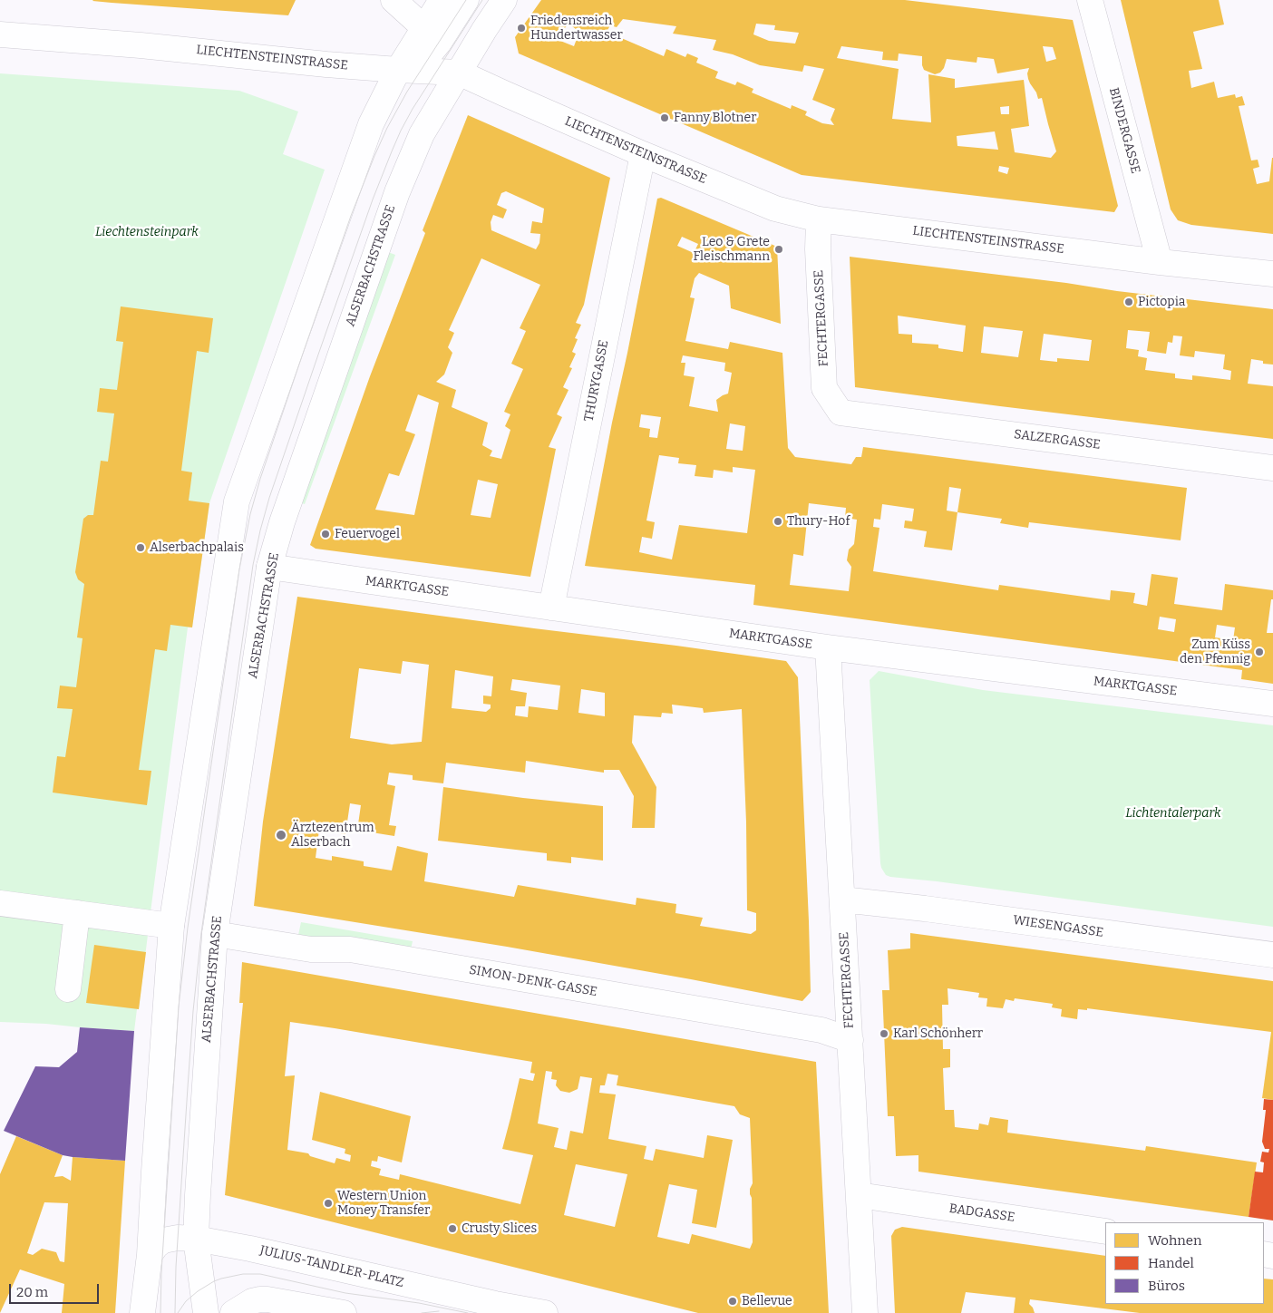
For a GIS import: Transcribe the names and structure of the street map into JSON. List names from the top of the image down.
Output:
{
  "streets": {
    "street": [
      "LIECHTENSTEINSTRASSE",
      "BINDERGASSE",
      "ALSERBACHSTRASSE",
      "FECHTERGASSE",
      "THURYGASSE",
      "SALZERGASSE",
      "MARKTGASSE",
      "WIESENGASSE",
      "SIMON-DENK-GASSE",
      "BADGASSE",
      "JULIUS-TANDLER-PLATZ"
    ]
  },
  "crossings": [
    ["LIECHTENSTEINSTRASSE", "BINDERGASSE"],
    ["LIECHTENSTEINSTRASSE", "ALSERBACHSTRASSE"],
    ["LIECHTENSTEINSTRASSE", "FECHTERGASSE"],
    ["LIECHTENSTEINSTRASSE", "THURYGASSE"],
    ["ALSERBACHSTRASSE", "MARKTGASSE"],
    ["ALSERBACHSTRASSE", "SIMON-DENK-GASSE"],
    ["ALSERBACHSTRASSE", "JULIUS-TANDLER-PLATZ"],
    ["FECHTERGASSE", "SALZERGASSE"],
    ["FECHTERGASSE", "MARKTGASSE"],
    ["FECHTERGASSE", "WIESENGASSE"],
    ["FECHTERGASSE", "SIMON-DENK-GASSE"],
    ["FECHTERGASSE", "BADGASSE"],
    ["THURYGASSE", "MARKTGASSE"]
  ],
  "parks": ["Liechtensteinpark", "Lichtentalerpark"],
  "places": [
    "Friedensreich Hundertwasser",
    "Fanny Blotner",
    "Leo & Grete Fleischmann",
    "Pictopia",
    "Thury-Hof",
    "Feuervogel",
    "Alserbachpalais",
    "Zum Küss den Pfennig",
    "Ärztezentrum Alserbach",
    "Karl Schönherr",
    "Western Union Money Transfer",
    "Crusty Slices",
    "Bellevue"
  ],
  "legend": ["Wohnen", "Handel", "Büros"],
  "scale_bar": "20 m"
}
